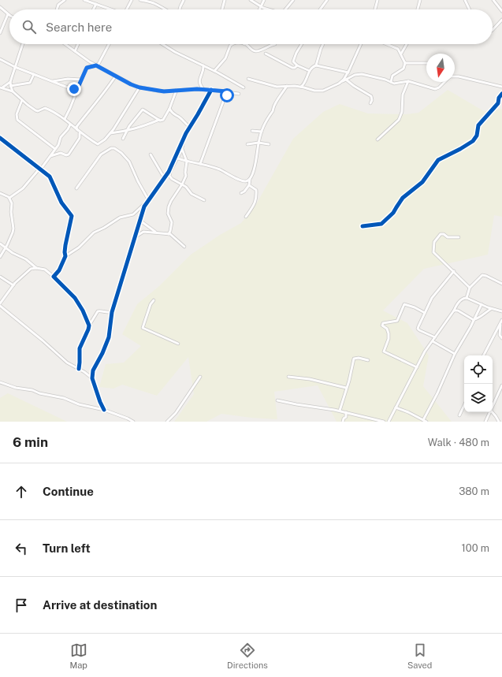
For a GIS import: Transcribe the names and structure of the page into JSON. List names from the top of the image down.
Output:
{
  "north": "bottom",
  "page": {
    "search": "Search here",
    "heading": ["6 min", "Walk · 480 m"],
    "list": [
      ["Continue", "380 m"],
      ["Turn left", "100 m"],
      "Arrive at destination"
    ],
    "nav": ["Map", "Directions", "Saved"]
  }
}
